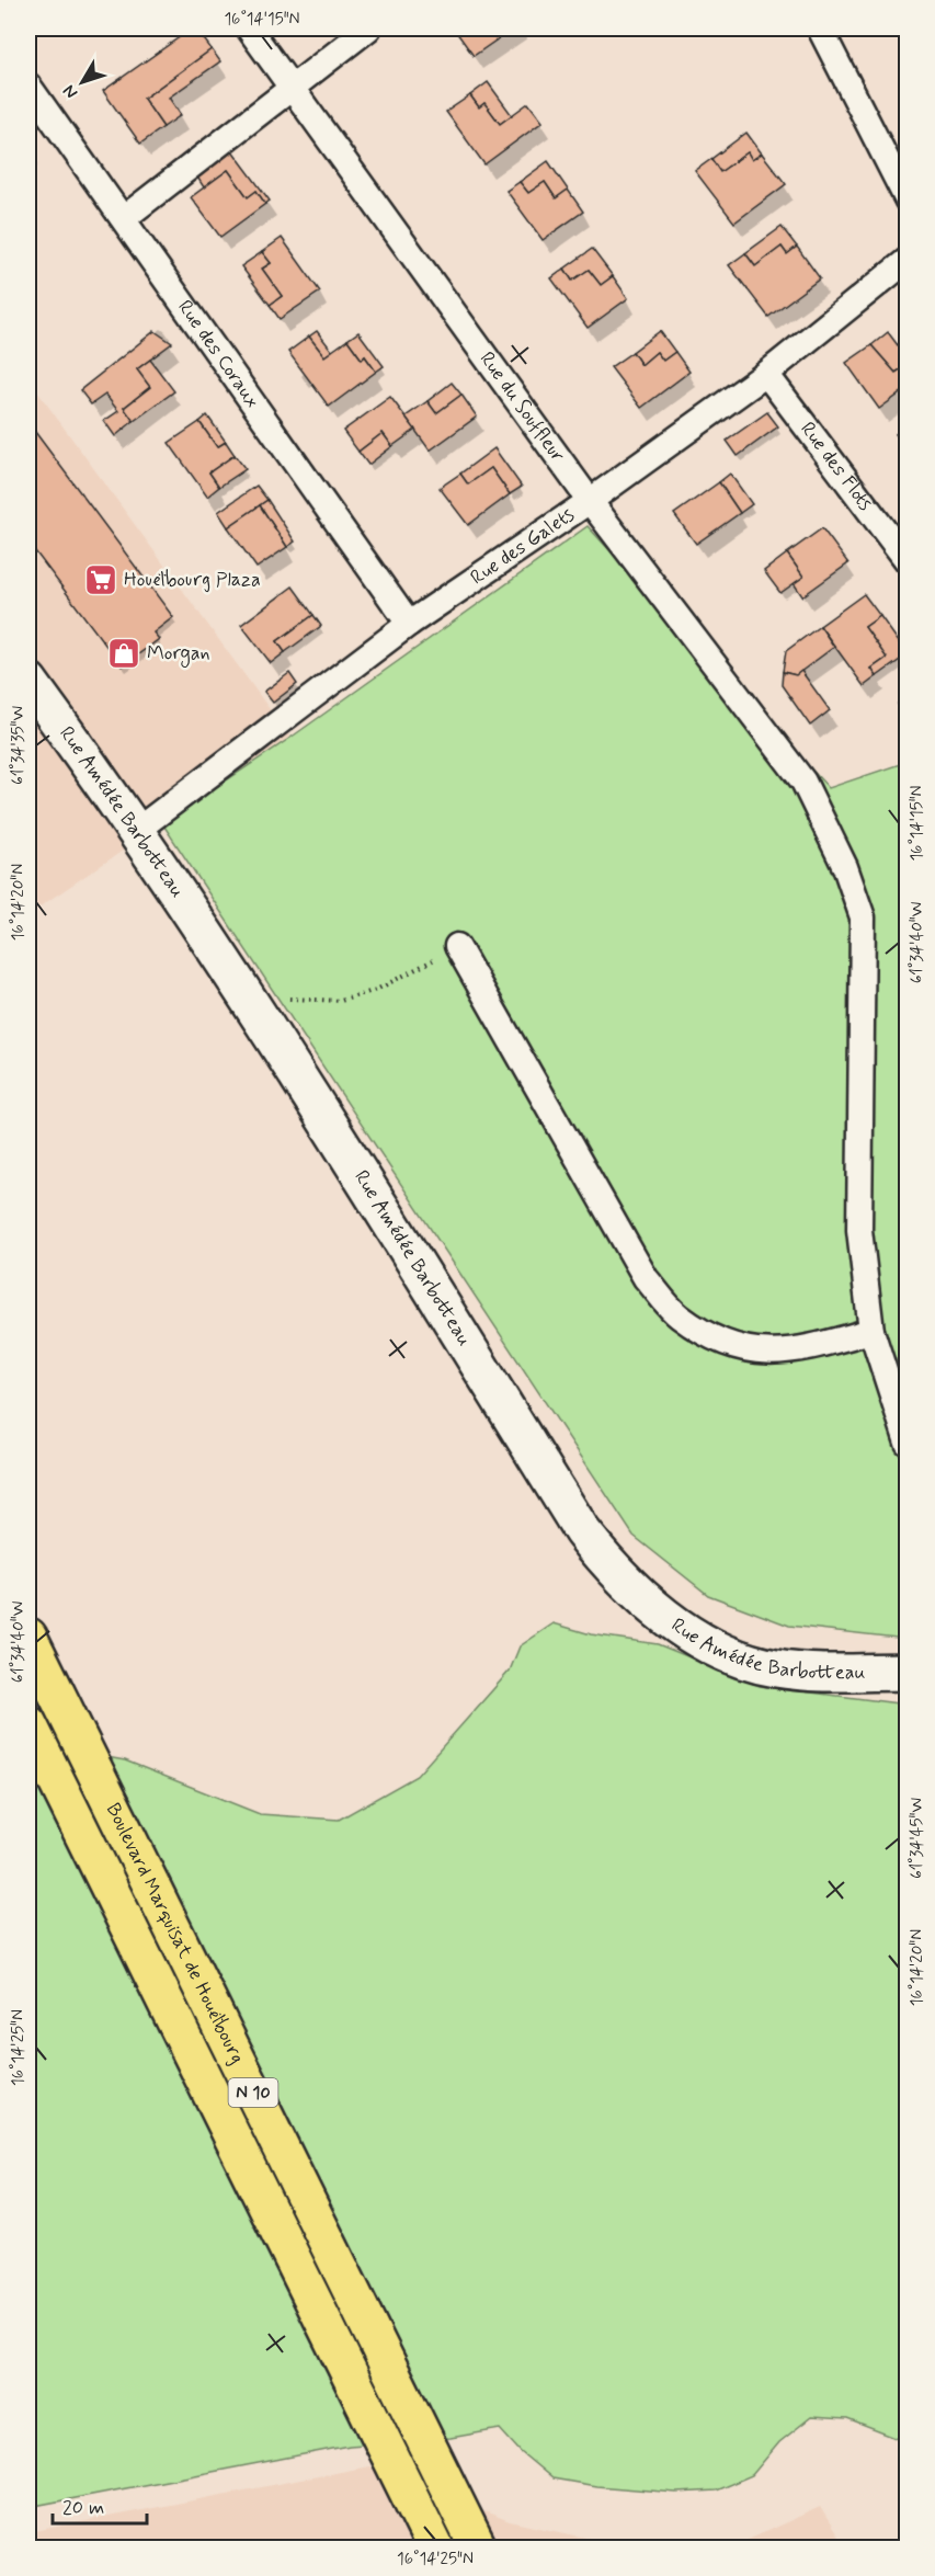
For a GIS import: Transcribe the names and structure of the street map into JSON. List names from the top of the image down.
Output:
{
  "streets": {
    "main road": ["Boulevard Marquisat de Houëlbourg", "N 10"],
    "street": [
      "Rue des Coraux",
      "Rue du Souffleur",
      "Rue des Flots",
      "Rue des Galets",
      "Rue Amédée Barbotteau"
    ]
  },
  "crossings": [
    ["Rue des Coraux", "Rue des Galets"],
    ["Rue du Souffleur", "Rue des Galets"],
    ["Rue des Flots", "Rue des Galets"],
    ["Rue des Galets", "Rue Amédée Barbotteau"]
  ],
  "places": {
    "supermarket": ["Houëlbourg Plaza"],
    "shop": ["Morgan"]
  },
  "scale_bar": "20 m",
  "north": "bottom left",
  "coordinates": [
    "16°14'15\"N",
    "61°34'35\"W",
    "16°14'20\"N",
    "61°34'40\"W",
    "61°34'45\"W",
    "16°14'25\"N"
  ]
}
